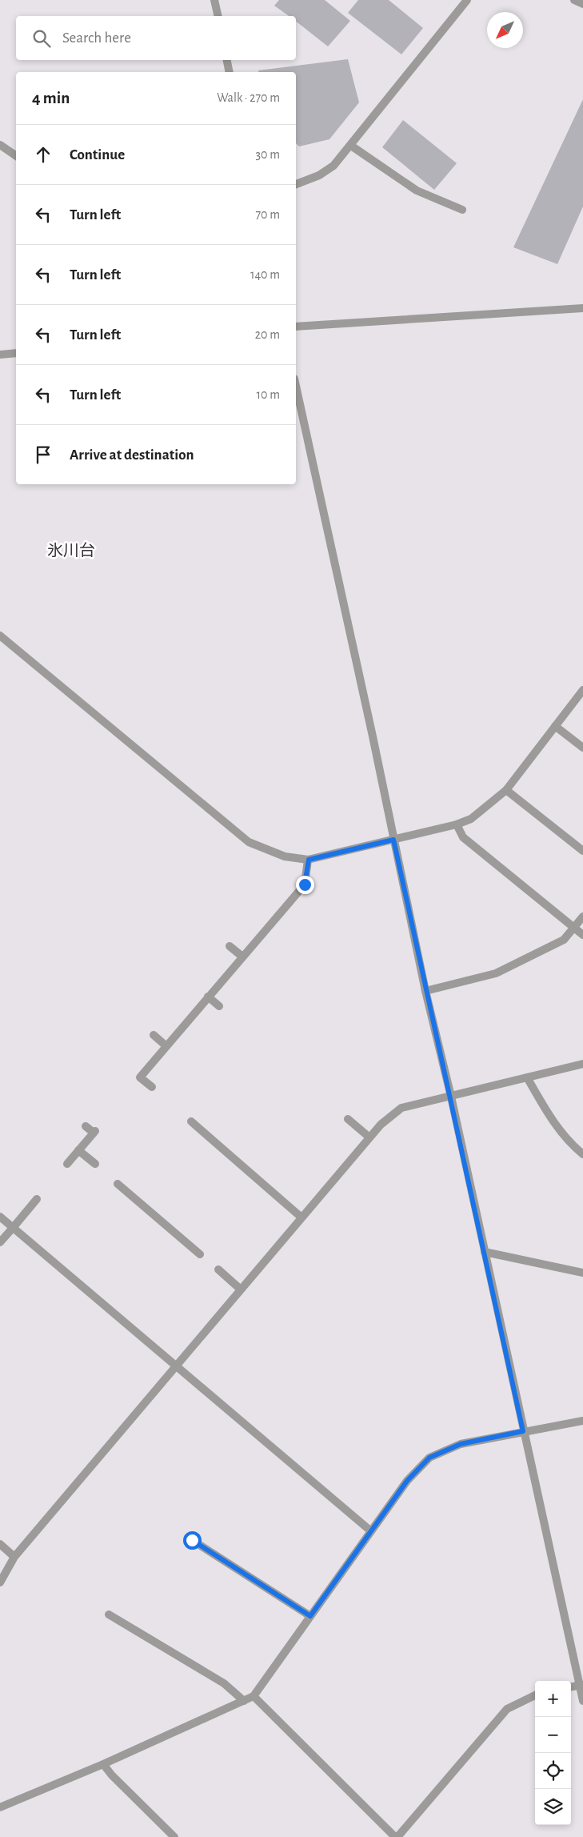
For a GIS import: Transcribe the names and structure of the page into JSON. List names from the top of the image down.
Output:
{
  "districts": ["氷川台"],
  "north": "bottom left",
  "page": {
    "search": "Search here",
    "heading": ["4 min", "Walk · 270 m"],
    "list": [
      ["Continue", "30 m"],
      ["Turn left", "70 m"],
      ["Turn left", "140 m"],
      ["Turn left", "20 m"],
      ["Turn left", "10 m"],
      "Arrive at destination"
    ],
    "map_buttons": ["+", "−"]
  }
}
